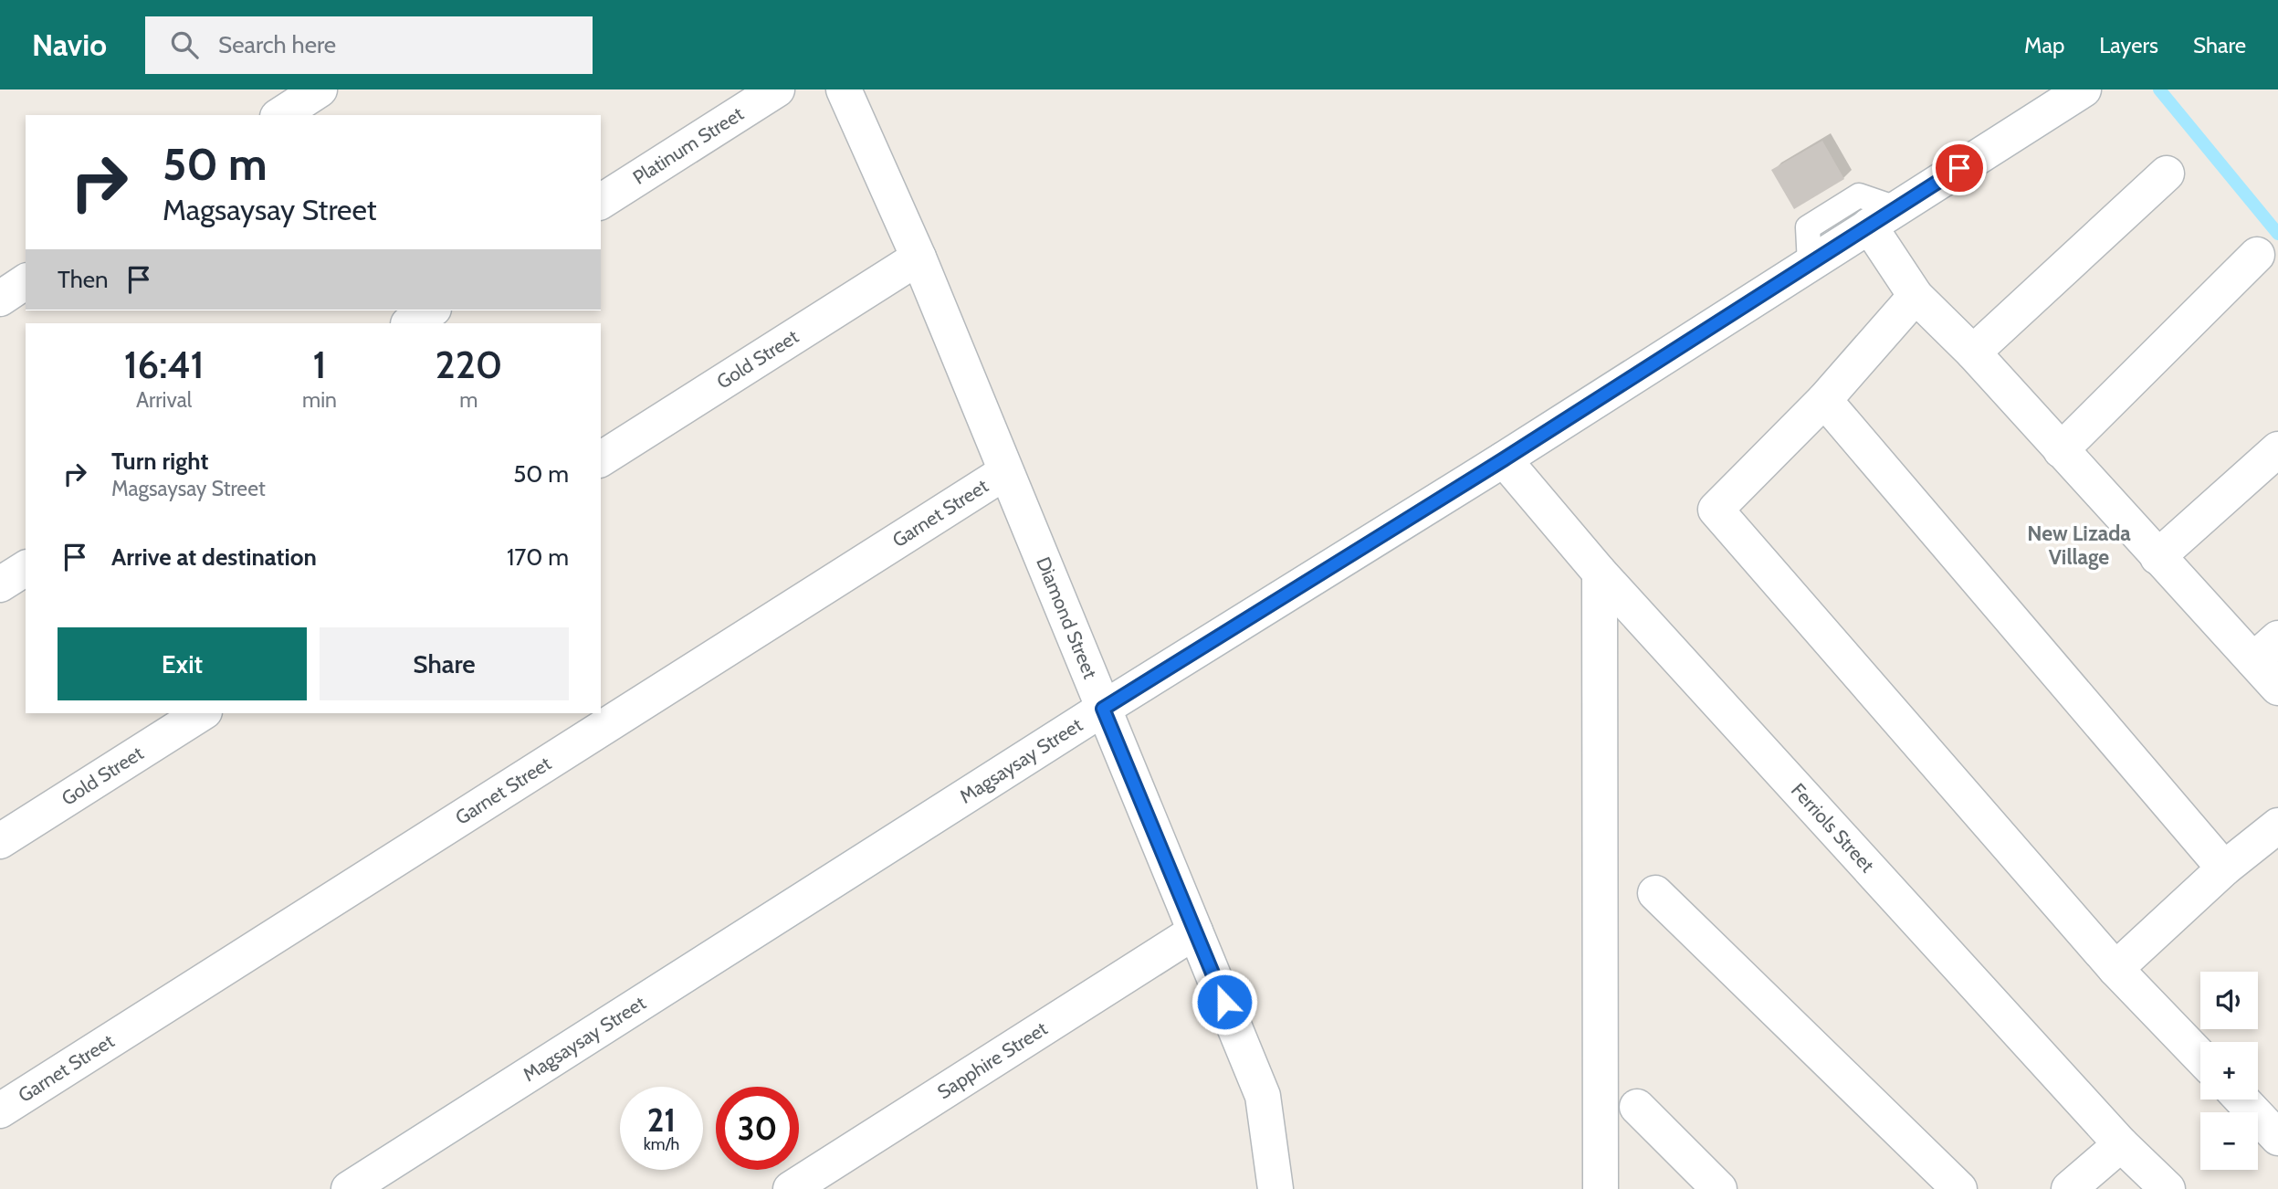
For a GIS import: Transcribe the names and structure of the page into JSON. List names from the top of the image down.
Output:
{
  "streets": {
    "street": [
      "Platinum Street",
      "Gold Street",
      "Garnet Street",
      "Diamond Street",
      "Magsaysay Street",
      "Ferriols Street",
      "Sapphire Street"
    ]
  },
  "crossings": [
    ["Gold Street", "Diamond Street"],
    ["Garnet Street", "Diamond Street"],
    ["Diamond Street", "Magsaysay Street"],
    ["Diamond Street", "Sapphire Street"],
    ["Magsaysay Street", "Ferriols Street"]
  ],
  "districts": ["New Lizada Village"],
  "page": {
    "header": "Navio",
    "search": "Search here",
    "nav": ["Map", "Layers", "Share"],
    "turn": ["50 m", "Magsaysay Street"],
    "then": "Then",
    "eta": [
      "16:41",
      "Arrival",
      "1",
      "min",
      "220",
      "m"
    ],
    "list": [
      {
        "name": "Turn right",
        "note": "Magsaysay Street",
        "value": "50 m"
      },
      {
        "name": "Arrive at destination",
        "value": "170 m"
      }
    ],
    "buttons": ["Exit", "Share"],
    "map_buttons": ["+", "−"],
    "speed": "21 km/h",
    "limit": "30"
  }
}
